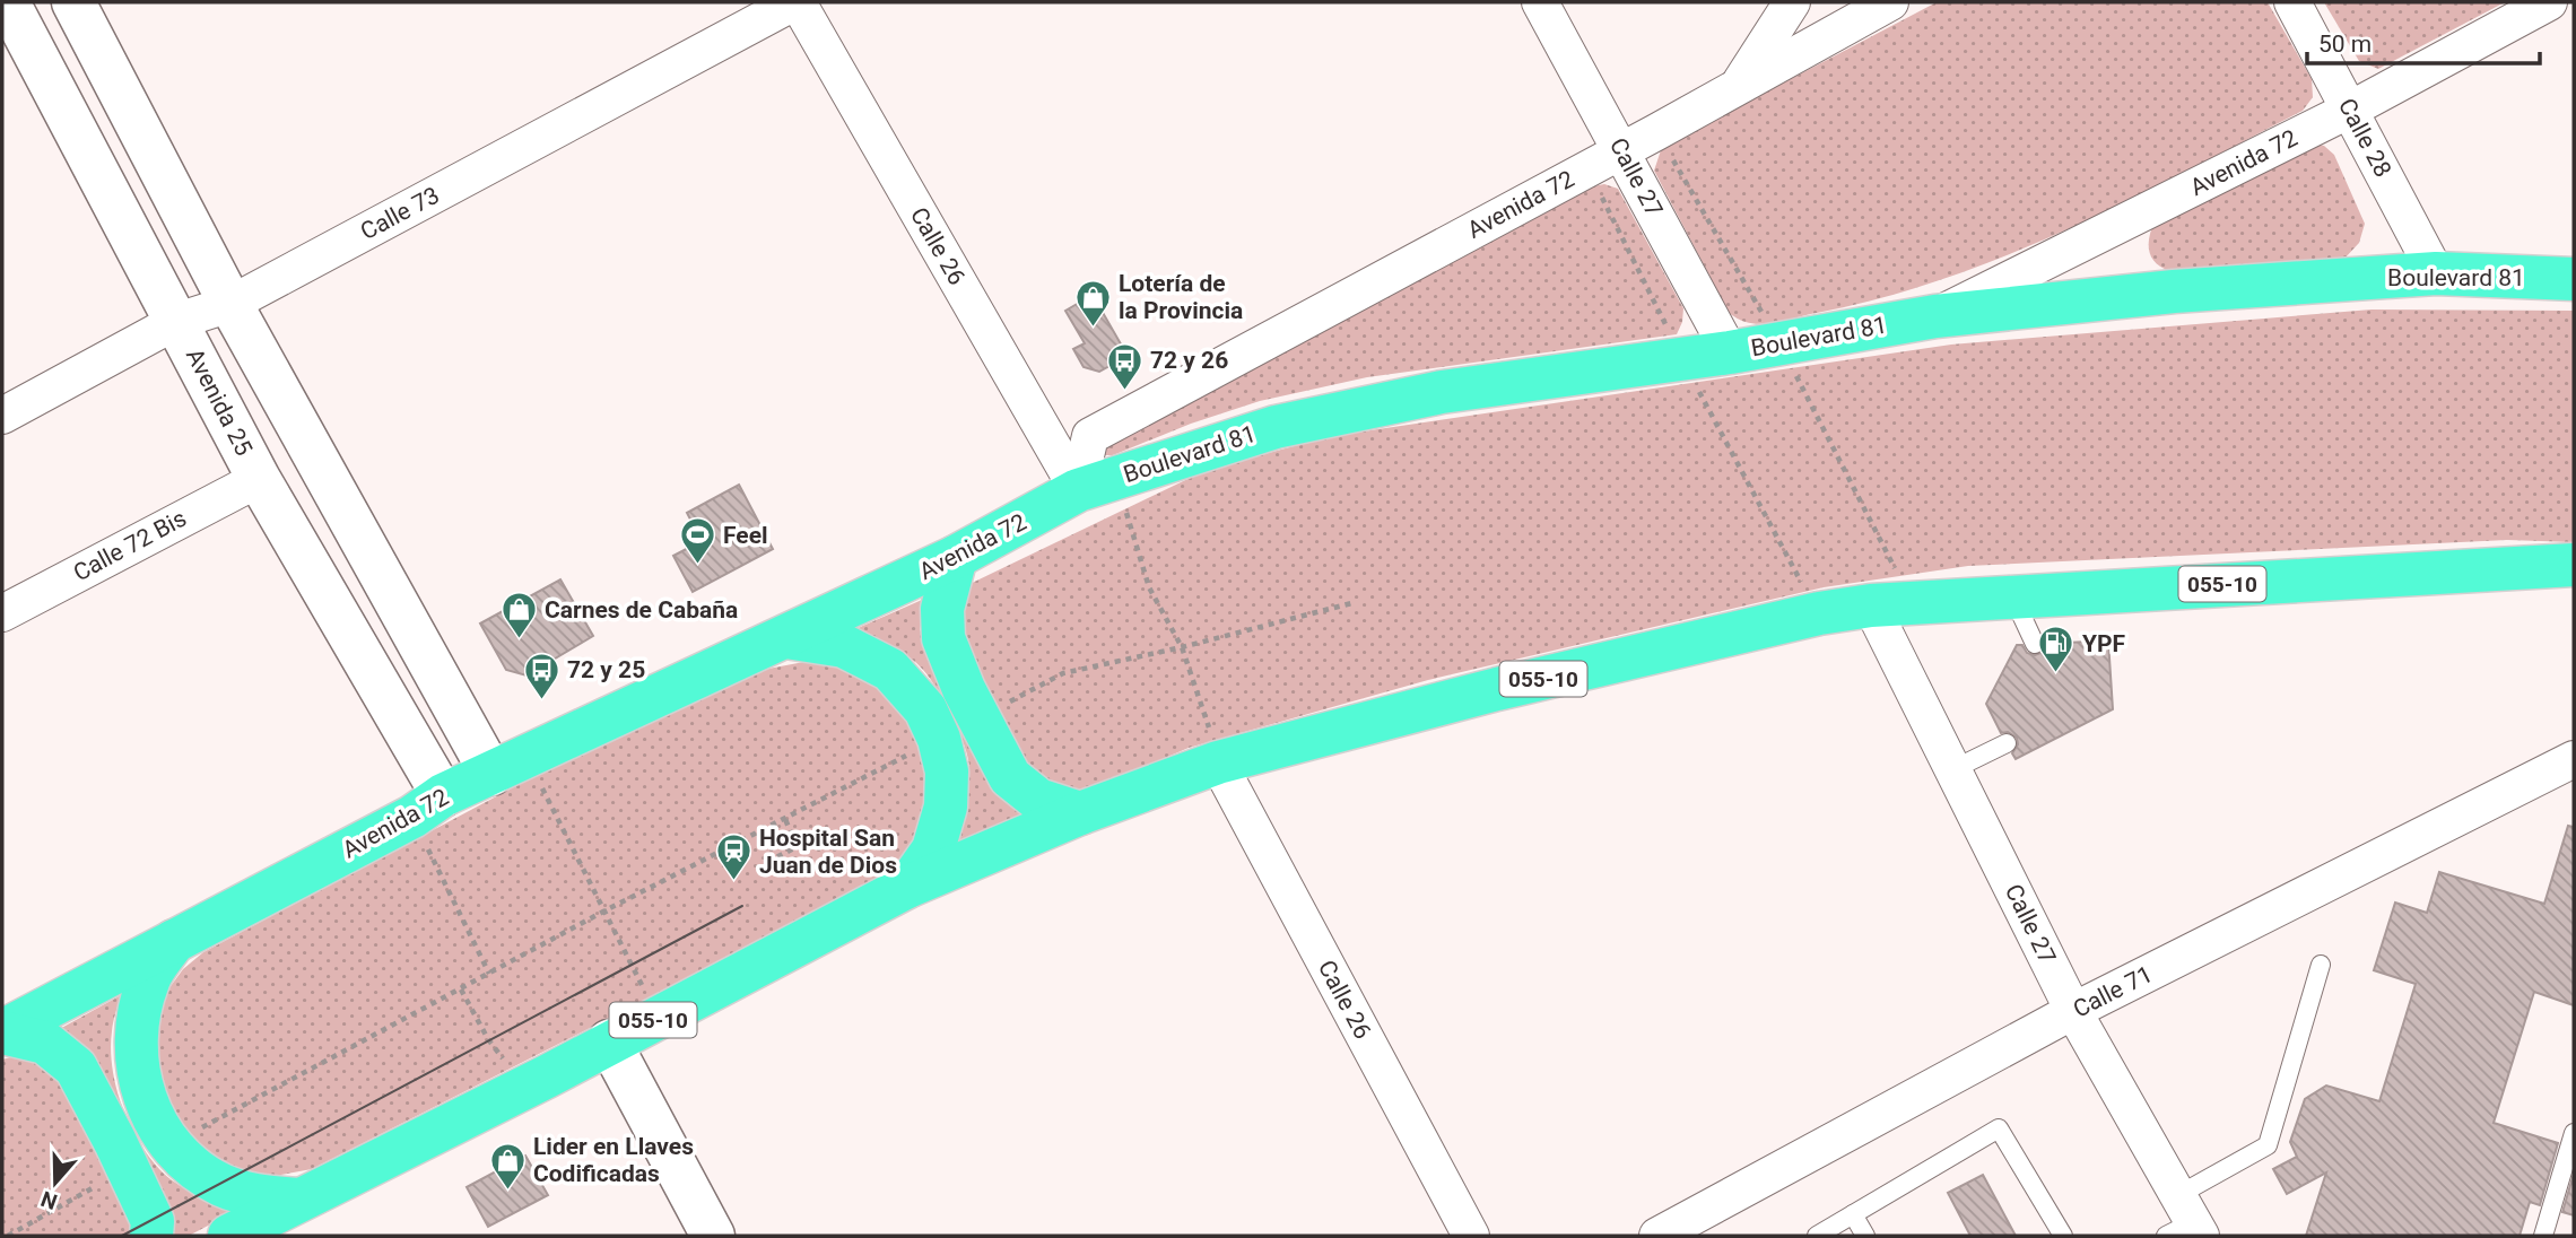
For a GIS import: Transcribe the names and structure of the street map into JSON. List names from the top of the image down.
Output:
{
  "streets": {
    "highway": ["Avenida 72", "Boulevard 81", "055-10"],
    "main road": ["Avenida 25"],
    "street": [
      "Calle 28",
      "Calle 27",
      "Calle 73",
      "Calle 26",
      "Calle 72 Bis",
      "Calle 71"
    ]
  },
  "crossings": [
    ["Calle 28", "Avenida 72"],
    ["Calle 28", "Boulevard 81"],
    ["Avenida 72", "Calle 27"],
    ["Avenida 72", "Calle 26"],
    ["Avenida 72", "Boulevard 81"],
    ["Avenida 72", "Avenida 25"],
    ["Calle 27", "Boulevard 81"],
    ["Calle 27", "055-10"],
    ["Calle 27", "Calle 71"],
    ["Calle 73", "Calle 26"],
    ["Calle 73", "Avenida 25"],
    ["Calle 26", "Boulevard 81"],
    ["Calle 26", "055-10"],
    ["Avenida 25", "Calle 72 Bis"]
  ],
  "places": {
    "shop": ["Lotería de la Provincia", "Carnes de Cabaña", "Lider en Llaves Codificadas"],
    "bus stop": ["72 y 26", "72 y 25"],
    "sports": ["Feel"],
    "fuel station": ["YPF"],
    "station": ["Hospital San Juan de Dios"]
  },
  "scale_bar": "50 m",
  "north": "bottom"
}
